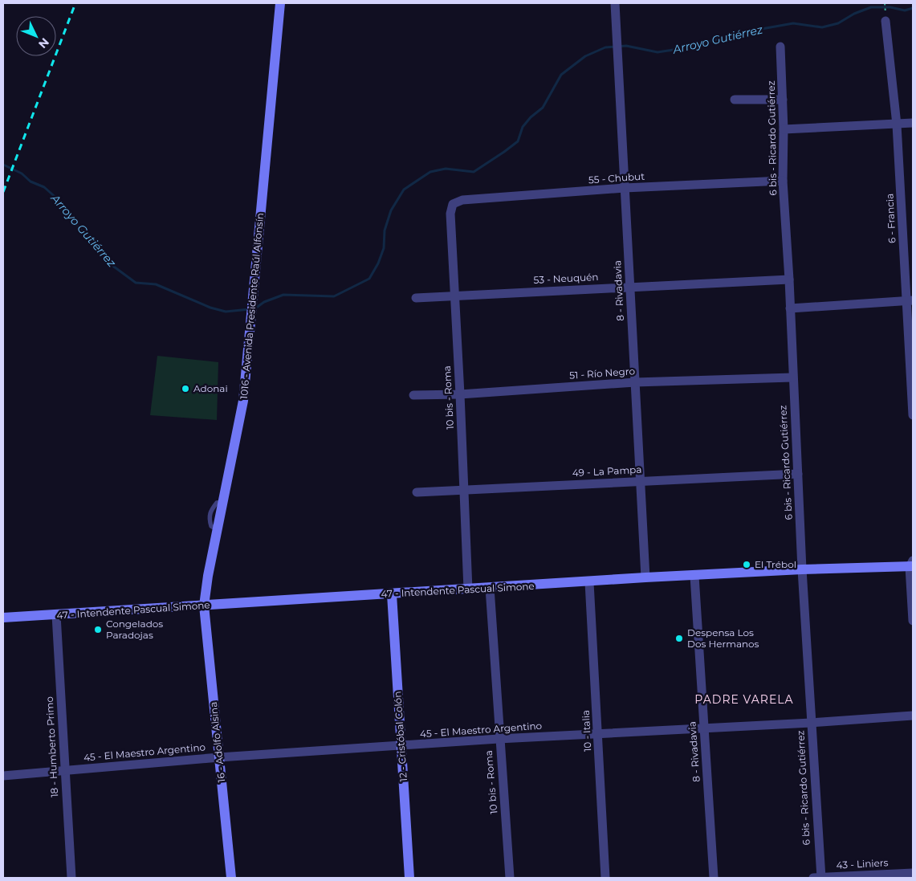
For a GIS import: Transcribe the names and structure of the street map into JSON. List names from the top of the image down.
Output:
{
  "streets": {
    "street": [
      "6 bis - Ricardo Gutiérrez",
      "55 - Chubut",
      "6 - Francia",
      "53 - Neuquén",
      "8 - Rivadavia",
      "1016 - Avenida Presidente Raúl Alfonsín",
      "51 - Río Negro",
      "10 bis - Roma",
      "49 - La Pampa",
      "47 - Intendente Pascual Simone",
      "45 - El Maestro Argentino",
      "10 - Italia",
      "12 - Cristóbal Colón",
      "16 - Adolfo Alsina",
      "18 - Humberto Primo",
      "43 - Liniers"
    ]
  },
  "crossings": [
    ["6 bis - Ricardo Gutiérrez", "55 - Chubut"],
    ["6 bis - Ricardo Gutiérrez", "53 - Neuquén"],
    ["6 bis - Ricardo Gutiérrez", "51 - Río Negro"],
    ["6 bis - Ricardo Gutiérrez", "49 - La Pampa"],
    ["6 bis - Ricardo Gutiérrez", "47 - Intendente Pascual Simone"],
    ["6 bis - Ricardo Gutiérrez", "45 - El Maestro Argentino"],
    ["6 bis - Ricardo Gutiérrez", "43 - Liniers"],
    ["55 - Chubut", "8 - Rivadavia"],
    ["55 - Chubut", "10 bis - Roma"],
    ["53 - Neuquén", "8 - Rivadavia"],
    ["53 - Neuquén", "10 bis - Roma"],
    ["8 - Rivadavia", "51 - Río Negro"],
    ["8 - Rivadavia", "49 - La Pampa"],
    ["8 - Rivadavia", "47 - Intendente Pascual Simone"],
    ["8 - Rivadavia", "45 - El Maestro Argentino"],
    ["1016 - Avenida Presidente Raúl Alfonsín", "47 - Intendente Pascual Simone"],
    ["1016 - Avenida Presidente Raúl Alfonsín", "16 - Adolfo Alsina"],
    ["51 - Río Negro", "10 bis - Roma"],
    ["10 bis - Roma", "49 - La Pampa"],
    ["10 bis - Roma", "47 - Intendente Pascual Simone"],
    ["10 bis - Roma", "45 - El Maestro Argentino"],
    ["47 - Intendente Pascual Simone", "10 - Italia"],
    ["47 - Intendente Pascual Simone", "12 - Cristóbal Colón"],
    ["47 - Intendente Pascual Simone", "16 - Adolfo Alsina"],
    ["47 - Intendente Pascual Simone", "18 - Humberto Primo"],
    ["45 - El Maestro Argentino", "10 - Italia"],
    ["45 - El Maestro Argentino", "12 - Cristóbal Colón"],
    ["45 - El Maestro Argentino", "16 - Adolfo Alsina"],
    ["45 - El Maestro Argentino", "18 - Humberto Primo"]
  ],
  "districts": ["PADRE VARELA"],
  "water": ["Arroyo Gutiérrez"],
  "places": [
    "Adonai",
    "El Trébol",
    "Congelados Paradojas",
    "Despensa Los Dos Hermanos"
  ],
  "north": "bottom right"
}
